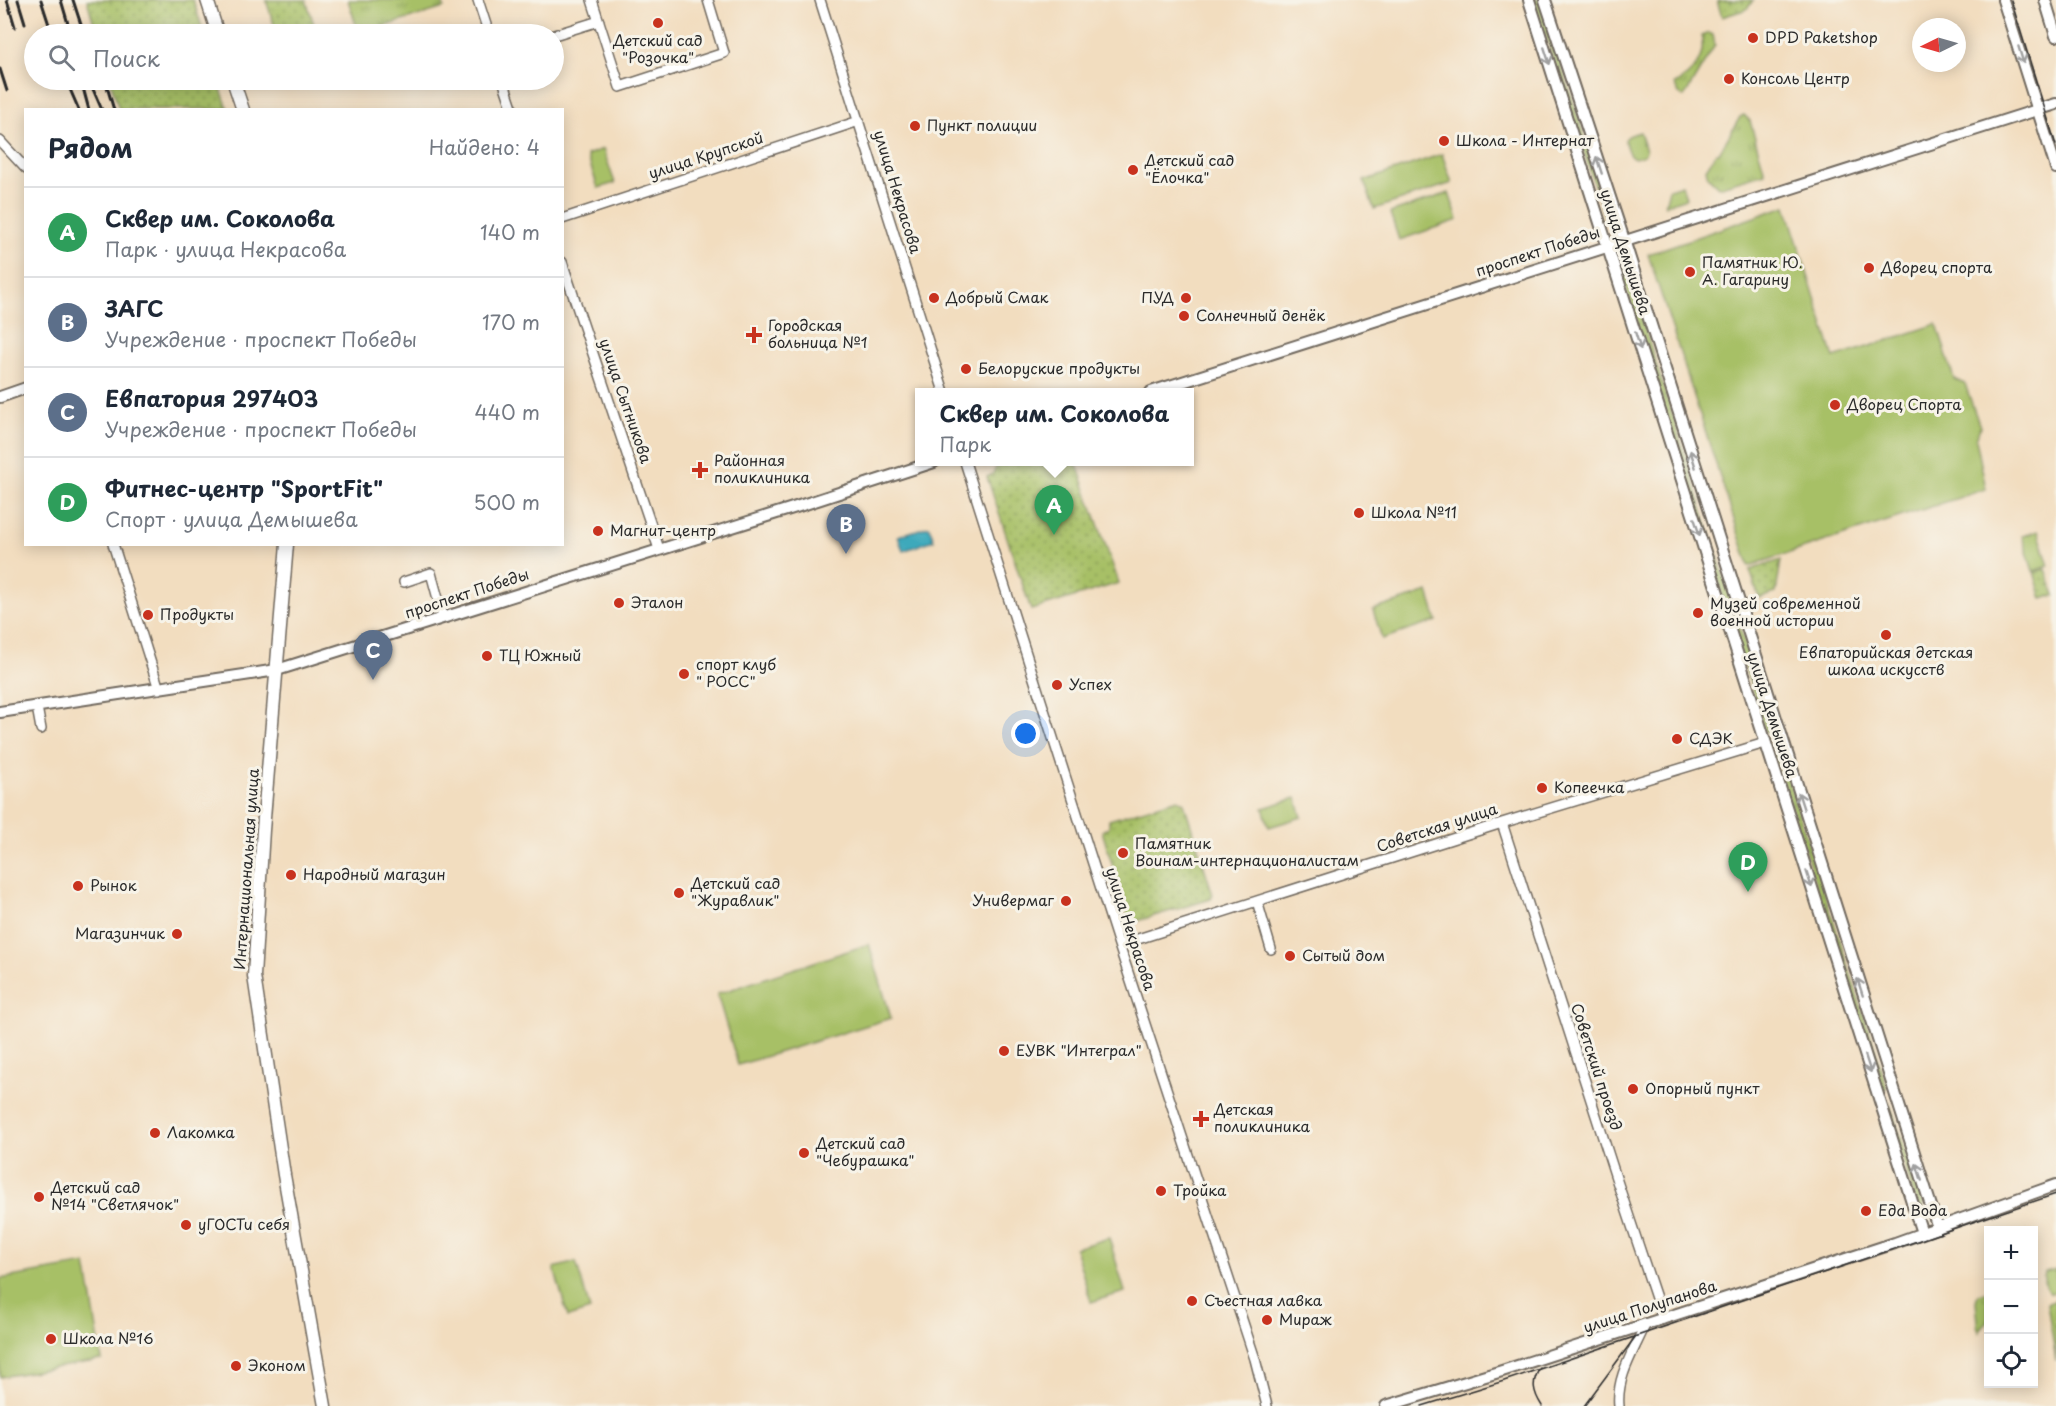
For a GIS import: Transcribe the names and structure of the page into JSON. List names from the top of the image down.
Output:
{
  "streets": {
    "main road": ["Интернациональная улица"],
    "street": [
      "улица Крупской",
      "улица Некрасова",
      "проспект Победы",
      "улица Демышева",
      "улица Сытникова",
      "Советская улица",
      "Советский проезд",
      "улица Полупанова"
    ]
  },
  "crossings": [
    ["улица Крупской", "улица Некрасова"],
    ["улица Некрасова", "Советская улица"],
    ["проспект Победы", "улица Демышева"],
    ["проспект Победы", "улица Сытникова"],
    ["проспект Победы", "Интернациональная улица"],
    ["улица Демышева", "Советская улица"],
    ["улица Демышева", "улица Полупанова"],
    ["Советская улица", "Советский проезд"],
    ["Советский проезд", "улица Полупанова"]
  ],
  "places": {
    "other": [
      "Детский сад \"Розочка\"",
      "DPD Paketshop",
      "Консоль Центр",
      "Пункт полиции",
      "Школа - Интернат",
      "Детский сад \"Ёлочка\"",
      "Дворец спорта",
      "Памятник Ю. А. Гагарину",
      "Добрый Смак",
      "ПУД",
      "Солнечный денёк",
      "Белоруские продукты",
      "Дворец Спорта",
      "Школа №11",
      "Магнит-центр",
      "Эталон",
      "Музей современной военной истории",
      "Продукты",
      "Евпаторийская детская школа искусств",
      "ТЦ Южный",
      "спорт клуб \" РОСС\"",
      "Успех",
      "СДЭК",
      "Копеечка",
      "Памятник Воинам-интернационалистам",
      "Народный магазин",
      "Рынок",
      "Детский сад \"Журавлик\"",
      "Универмаг",
      "Магазинчик",
      "Сытый дом",
      "ЕУВК \"Интеграл\"",
      "Опорный пункт",
      "Лакомка",
      "Детский сад \"Чебурашка\"",
      "Тройка",
      "Детский сад №14 \"Светлячок\"",
      "Еда Вода",
      "уГОСТи себя",
      "Съестная лавка",
      "Мираж",
      "Школа №16",
      "Эконом"
    ],
    "health": ["Городская больница №1", "Районная поликлиника", "Детская поликлиника"]
  },
  "north": "left",
  "page": {
    "search": "Поиск",
    "heading": ["Рядом", "Найдено: 4"],
    "list": [
      {
        "mark": "A",
        "name": "Сквер им. Соколова",
        "note": "Парк · улица Некрасова",
        "value": "140 m"
      },
      {
        "mark": "B",
        "name": "ЗАГС",
        "note": "Учреждение · проспект Победы",
        "value": "170 m"
      },
      {
        "mark": "C",
        "name": "Евпатория 297403",
        "note": "Учреждение · проспект Победы",
        "value": "440 m"
      },
      {
        "mark": "D",
        "name": "Фитнес-центр \"SportFit\"",
        "note": "Спорт · улица Демышева",
        "value": "500 m"
      }
    ],
    "popup": ["Сквер им. Соколова", "Парк"],
    "pins": [
      "A",
      "B",
      "C",
      "D"
    ],
    "map_buttons": ["+", "−"]
  }
}
